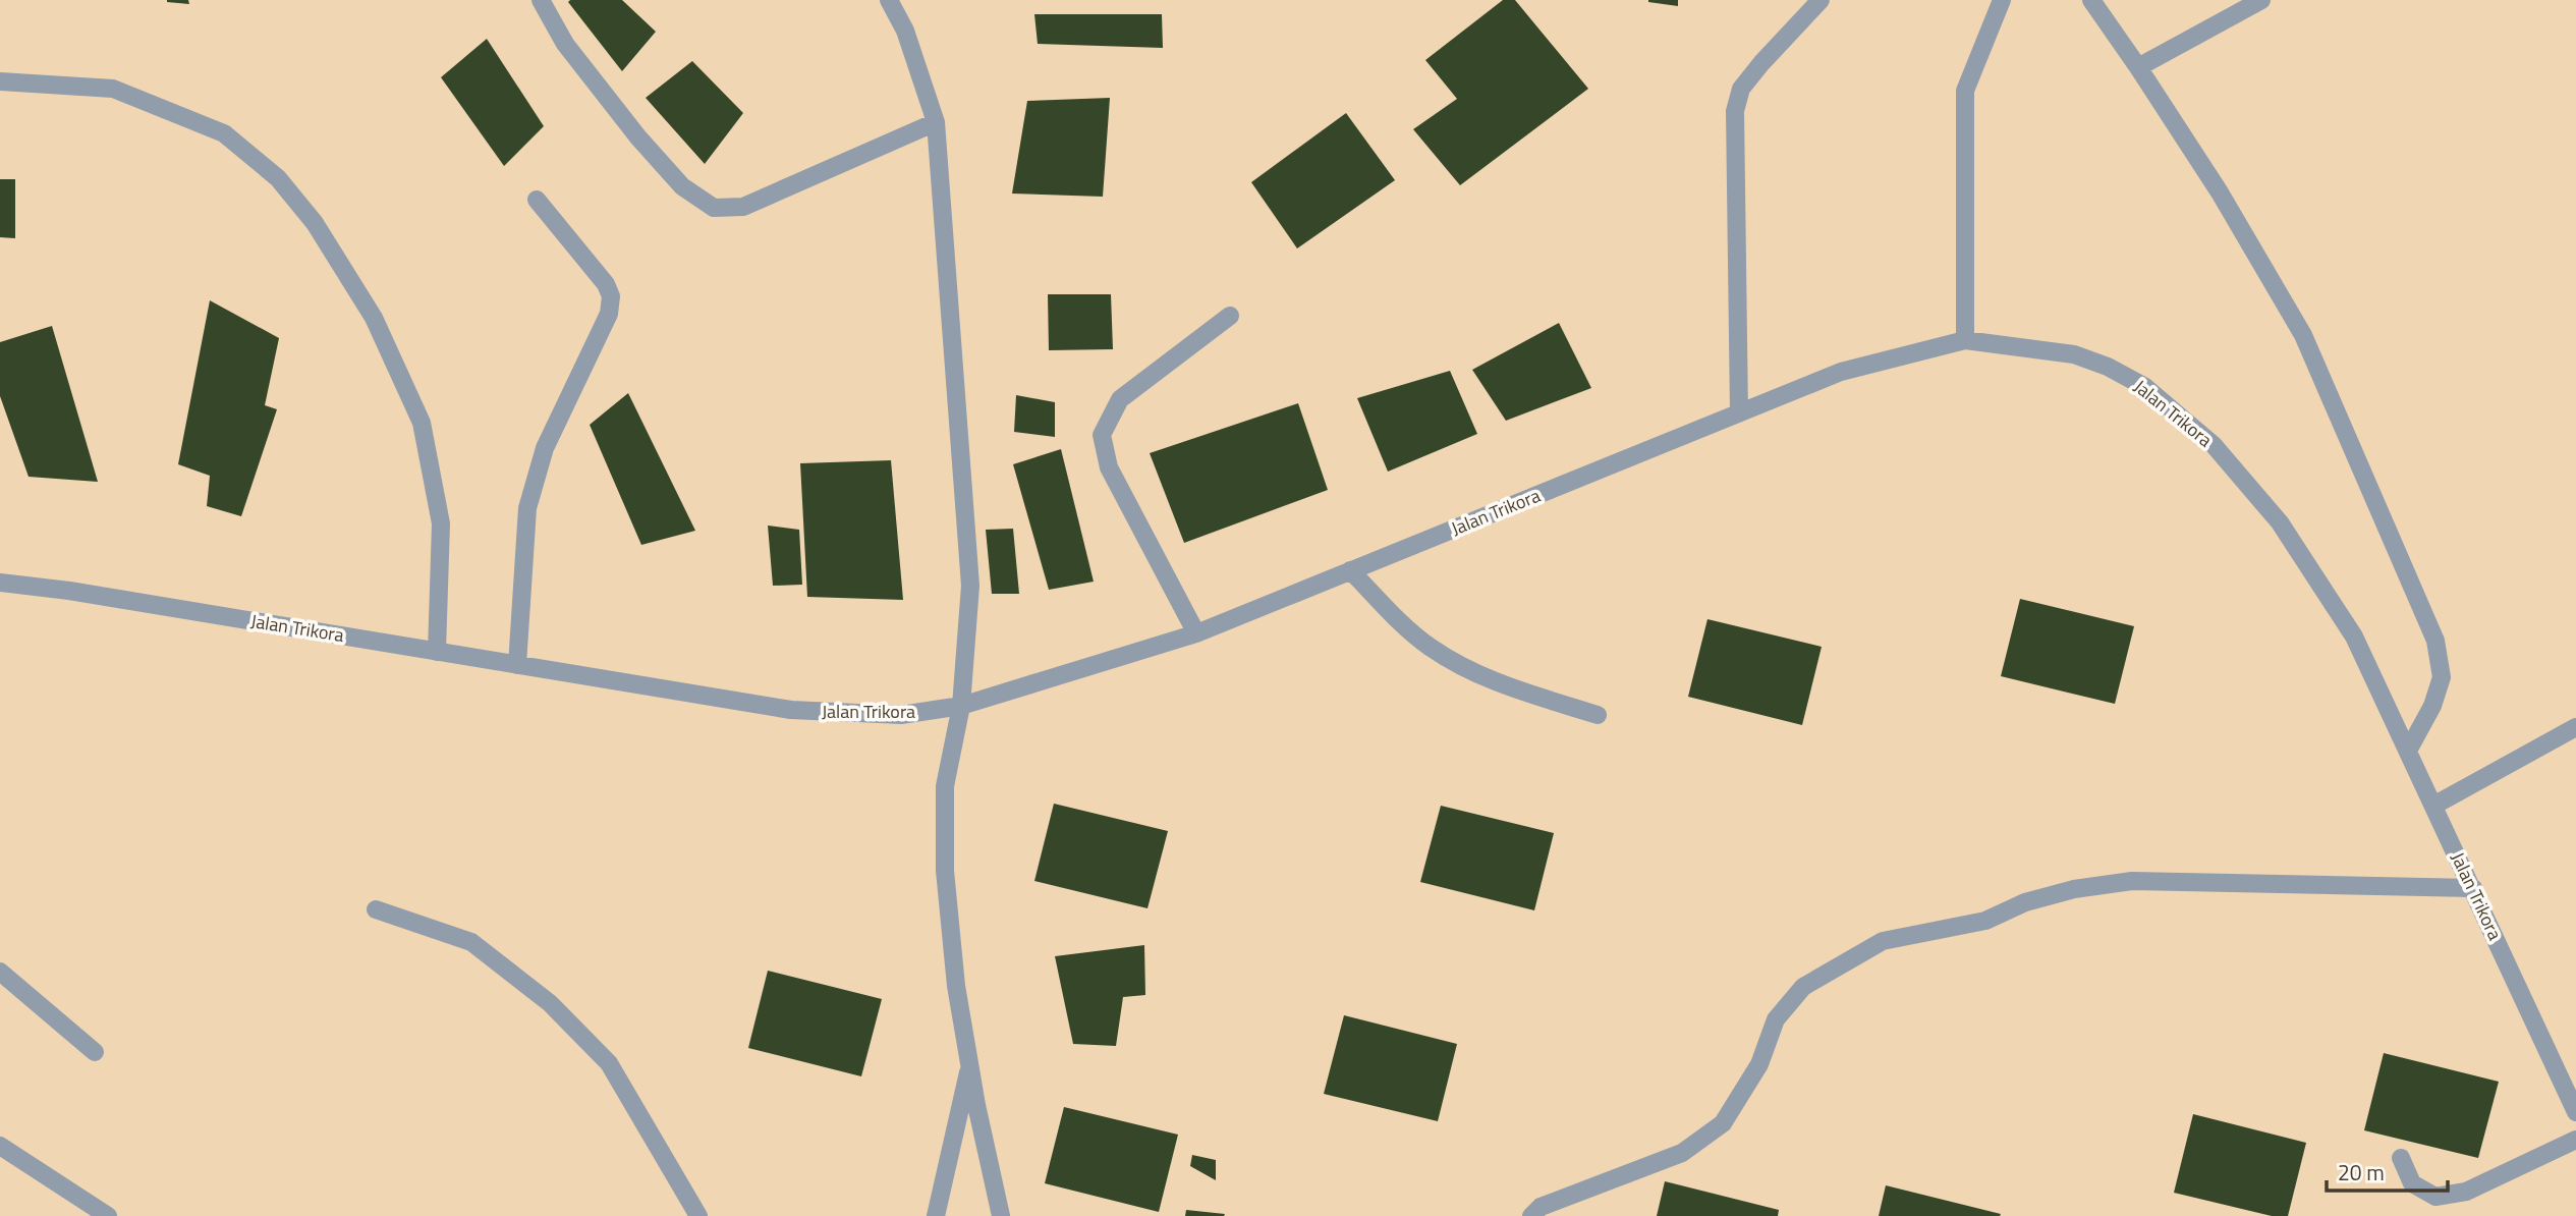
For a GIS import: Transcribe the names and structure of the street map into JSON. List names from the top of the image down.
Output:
{
  "streets": {
    "street": ["Jalan Trikora"]
  },
  "scale_bar": "20 m"
}
